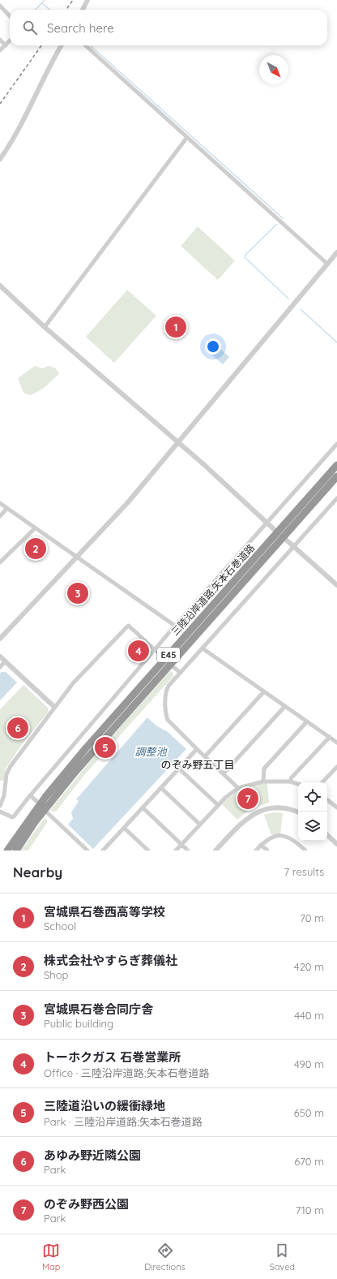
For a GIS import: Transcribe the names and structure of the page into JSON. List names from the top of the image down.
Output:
{
  "streets": {
    "highway": ["三陸沿岸道路;矢本石巻道路", "E45"]
  },
  "districts": ["のぞみ野五丁目"],
  "water": ["調整池"],
  "north": "bottom right",
  "page": {
    "search": "Search here",
    "pins": [
      "1",
      "2",
      "3",
      "4",
      "6",
      "5",
      "7"
    ],
    "heading": ["Nearby", "7 results"],
    "list": [
      {
        "mark": "1",
        "name": "宮城県石巻西高等学校",
        "note": "School",
        "value": "70 m"
      },
      {
        "mark": "2",
        "name": "株式会社やすらぎ葬儀社",
        "note": "Shop",
        "value": "420 m"
      },
      {
        "mark": "3",
        "name": "宮城県石巻合同庁舎",
        "note": "Public building",
        "value": "440 m"
      },
      {
        "mark": "4",
        "name": "トーホクガス 石巻営業所",
        "note": "Office · 三陸沿岸道路;矢本石巻道路",
        "value": "490 m"
      },
      {
        "mark": "5",
        "name": "三陸道沿いの緩衝緑地",
        "note": "Park · 三陸沿岸道路;矢本石巻道路",
        "value": "650 m"
      },
      {
        "mark": "6",
        "name": "あゆみ野近隣公園",
        "note": "Park",
        "value": "670 m"
      },
      {
        "mark": "7",
        "name": "のぞみ野西公園",
        "note": "Park",
        "value": "710 m"
      }
    ],
    "nav": ["Map", "Directions", "Saved"]
  }
}
